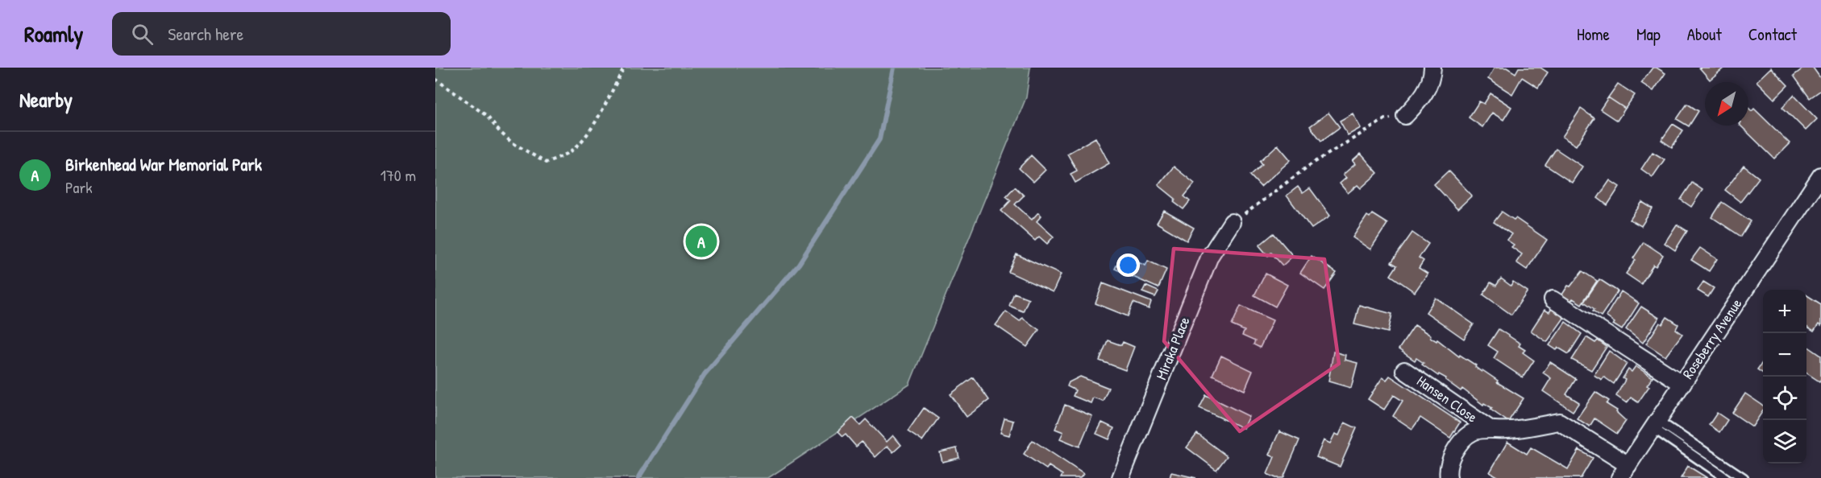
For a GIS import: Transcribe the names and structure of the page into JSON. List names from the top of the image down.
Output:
{
  "streets": {
    "street": ["Roseberry Avenue", "Miraka Place", "Hansen Close"]
  },
  "crossings": [
    ["Roseberry Avenue", "Hansen Close"]
  ],
  "north": "bottom left",
  "page": {
    "header": "Roamly",
    "search": "Search here",
    "nav": [
      "Home",
      "Map",
      "About",
      "Contact"
    ],
    "heading": "Nearby",
    "list": [
      {
        "mark": "A",
        "name": "Birkenhead War Memorial Park",
        "note": "Park",
        "value": "170 m"
      }
    ],
    "pins": "A",
    "map_buttons": ["+", "−"]
  }
}
